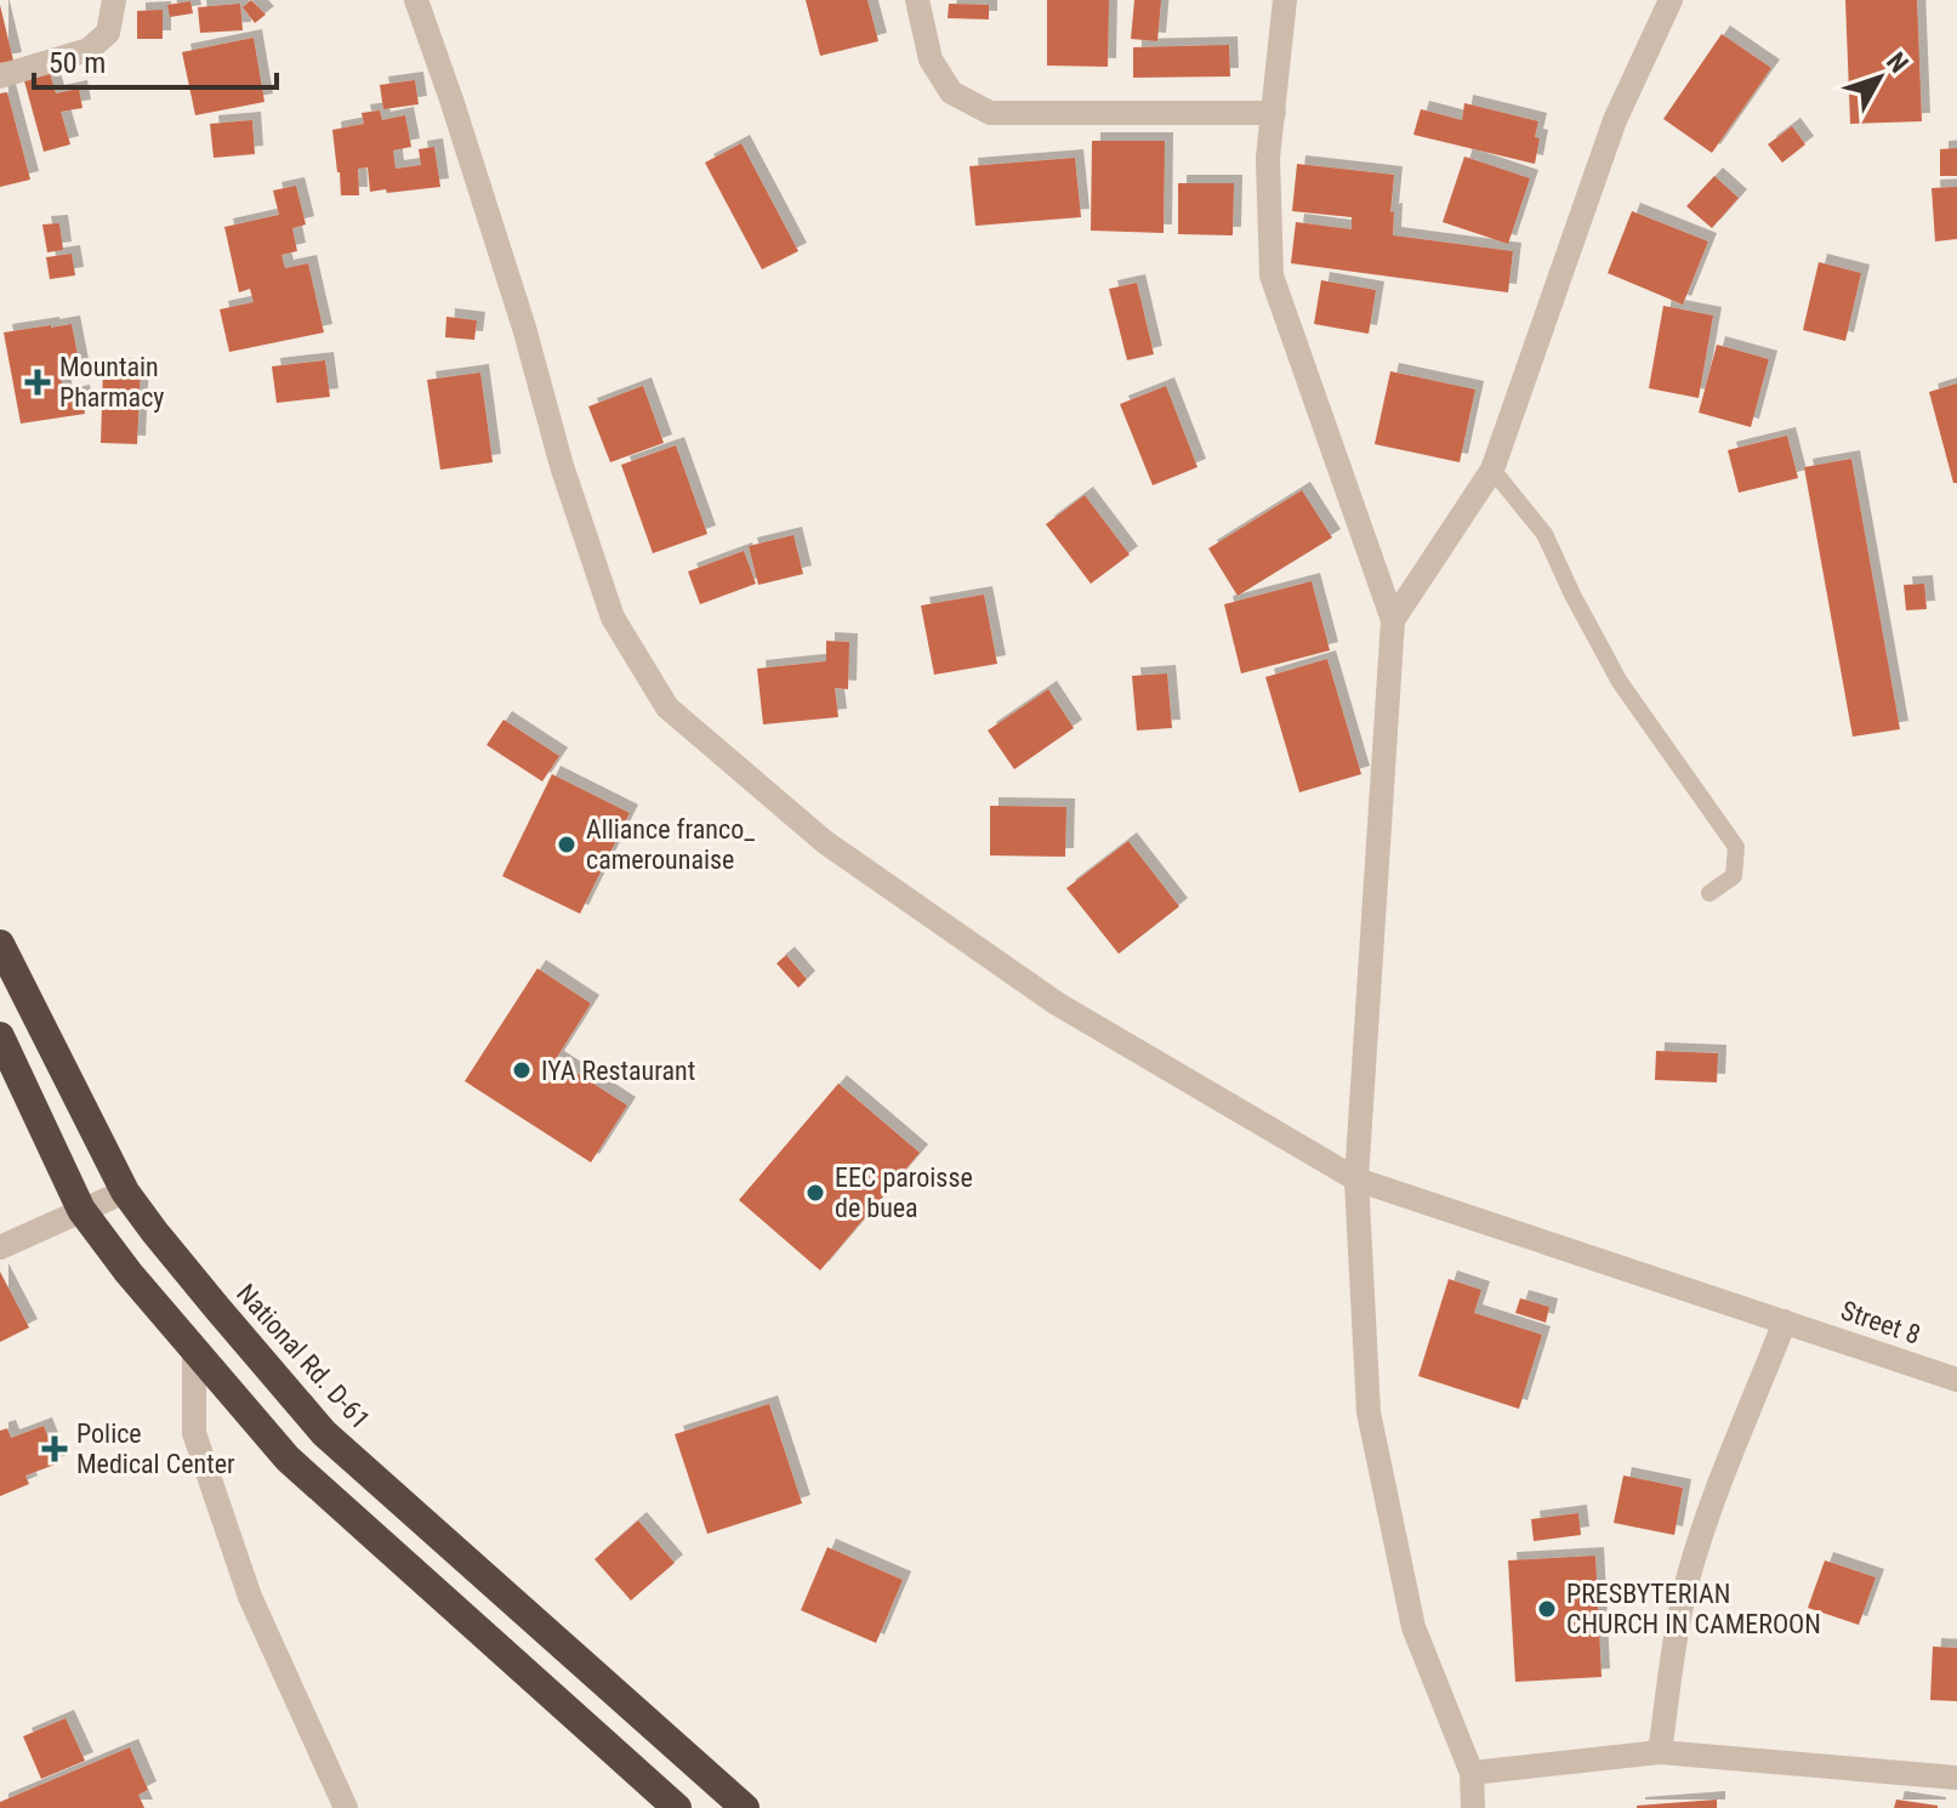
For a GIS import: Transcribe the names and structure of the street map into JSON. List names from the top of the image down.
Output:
{
  "streets": {
    "highway": ["National Rd. D-61"],
    "street": ["Street 8"]
  },
  "places": {
    "health": ["Mountain Pharmacy", "Police Medical Center"],
    "other": [
      "Alliance franco_ camerounaise",
      "IYA Restaurant",
      "EEC paroisse de buea",
      "PRESBYTERIAN CHURCH IN CAMEROON"
    ]
  },
  "scale_bar": "50 m",
  "north": "top right"
}
